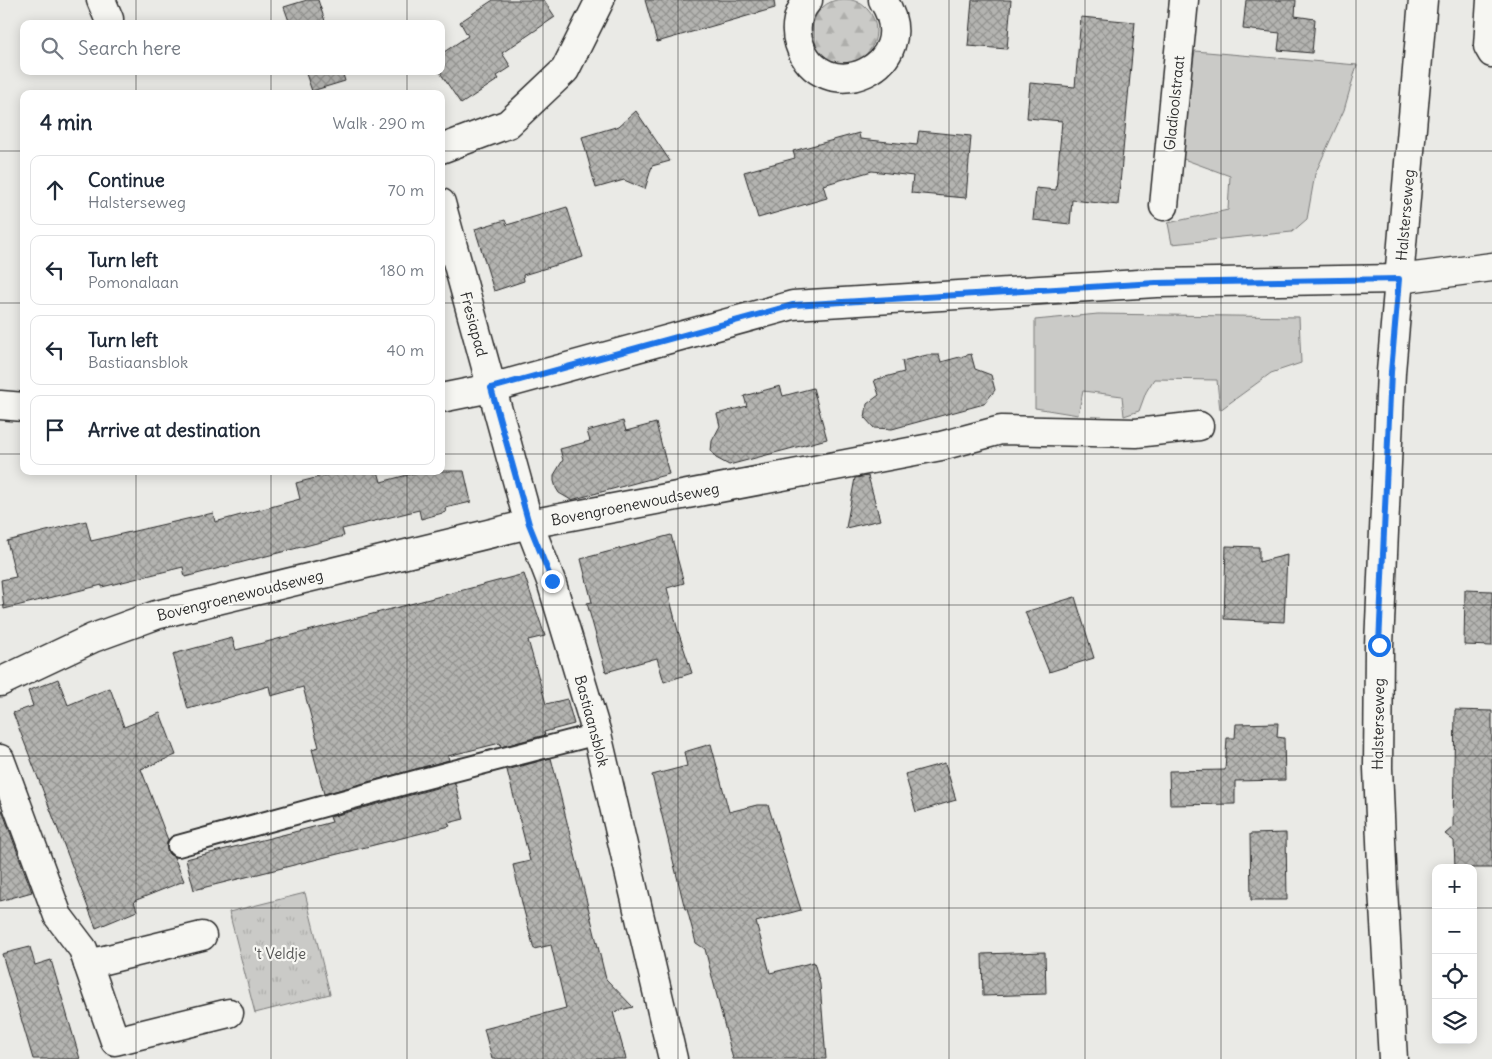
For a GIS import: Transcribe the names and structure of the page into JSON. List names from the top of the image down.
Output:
{
  "streets": {
    "street": [
      "Gladioolstraat",
      "Halsterseweg",
      "Fresiapad",
      "Bovengroenewoudseweg",
      "Bastiaansblok"
    ]
  },
  "crossings": [
    ["Fresiapad", "Bastiaansblok"],
    ["Bovengroenewoudseweg", "Bastiaansblok"]
  ],
  "parks": ["'t Veldje"],
  "page": {
    "search": "Search here",
    "heading": ["4 min", "Walk · 290 m"],
    "list": [
      ["Continue", "Halsterseweg", "70 m"],
      ["Turn left", "Pomonalaan", "180 m"],
      ["Turn left", "Bastiaansblok", "40 m"],
      "Arrive at destination"
    ],
    "map_buttons": ["+", "−"]
  }
}
